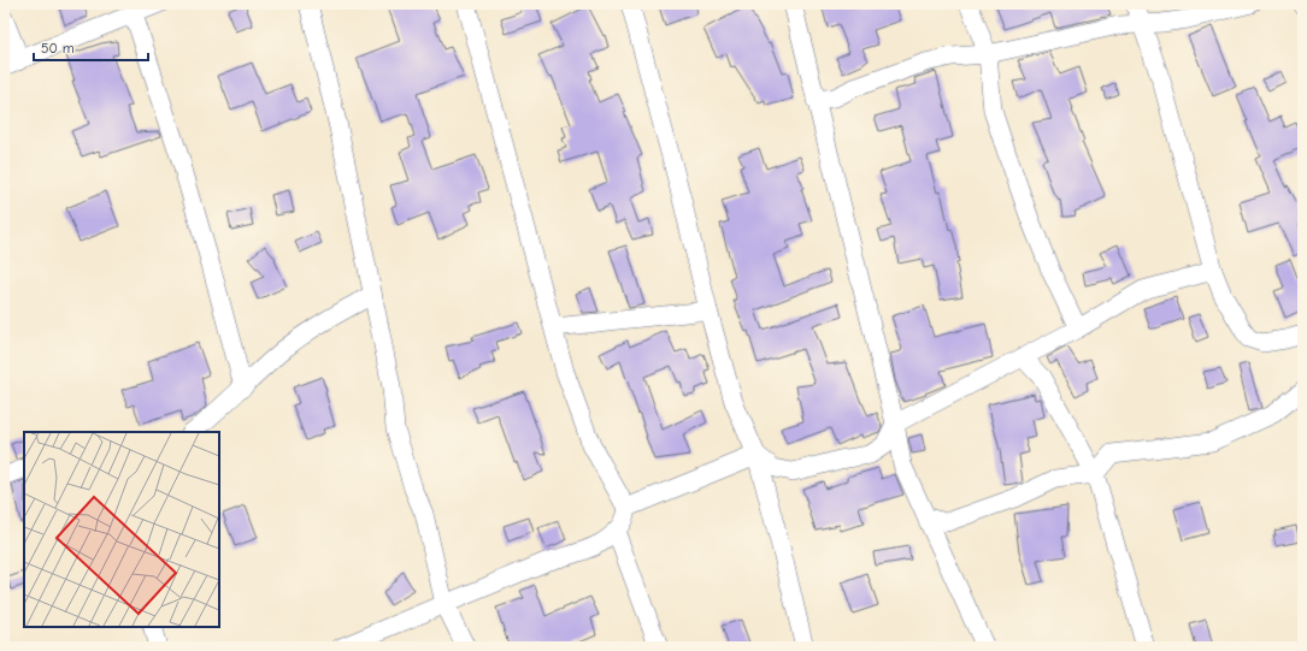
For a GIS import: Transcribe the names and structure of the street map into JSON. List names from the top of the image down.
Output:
{
  "scale_bar": "50 m"
}
